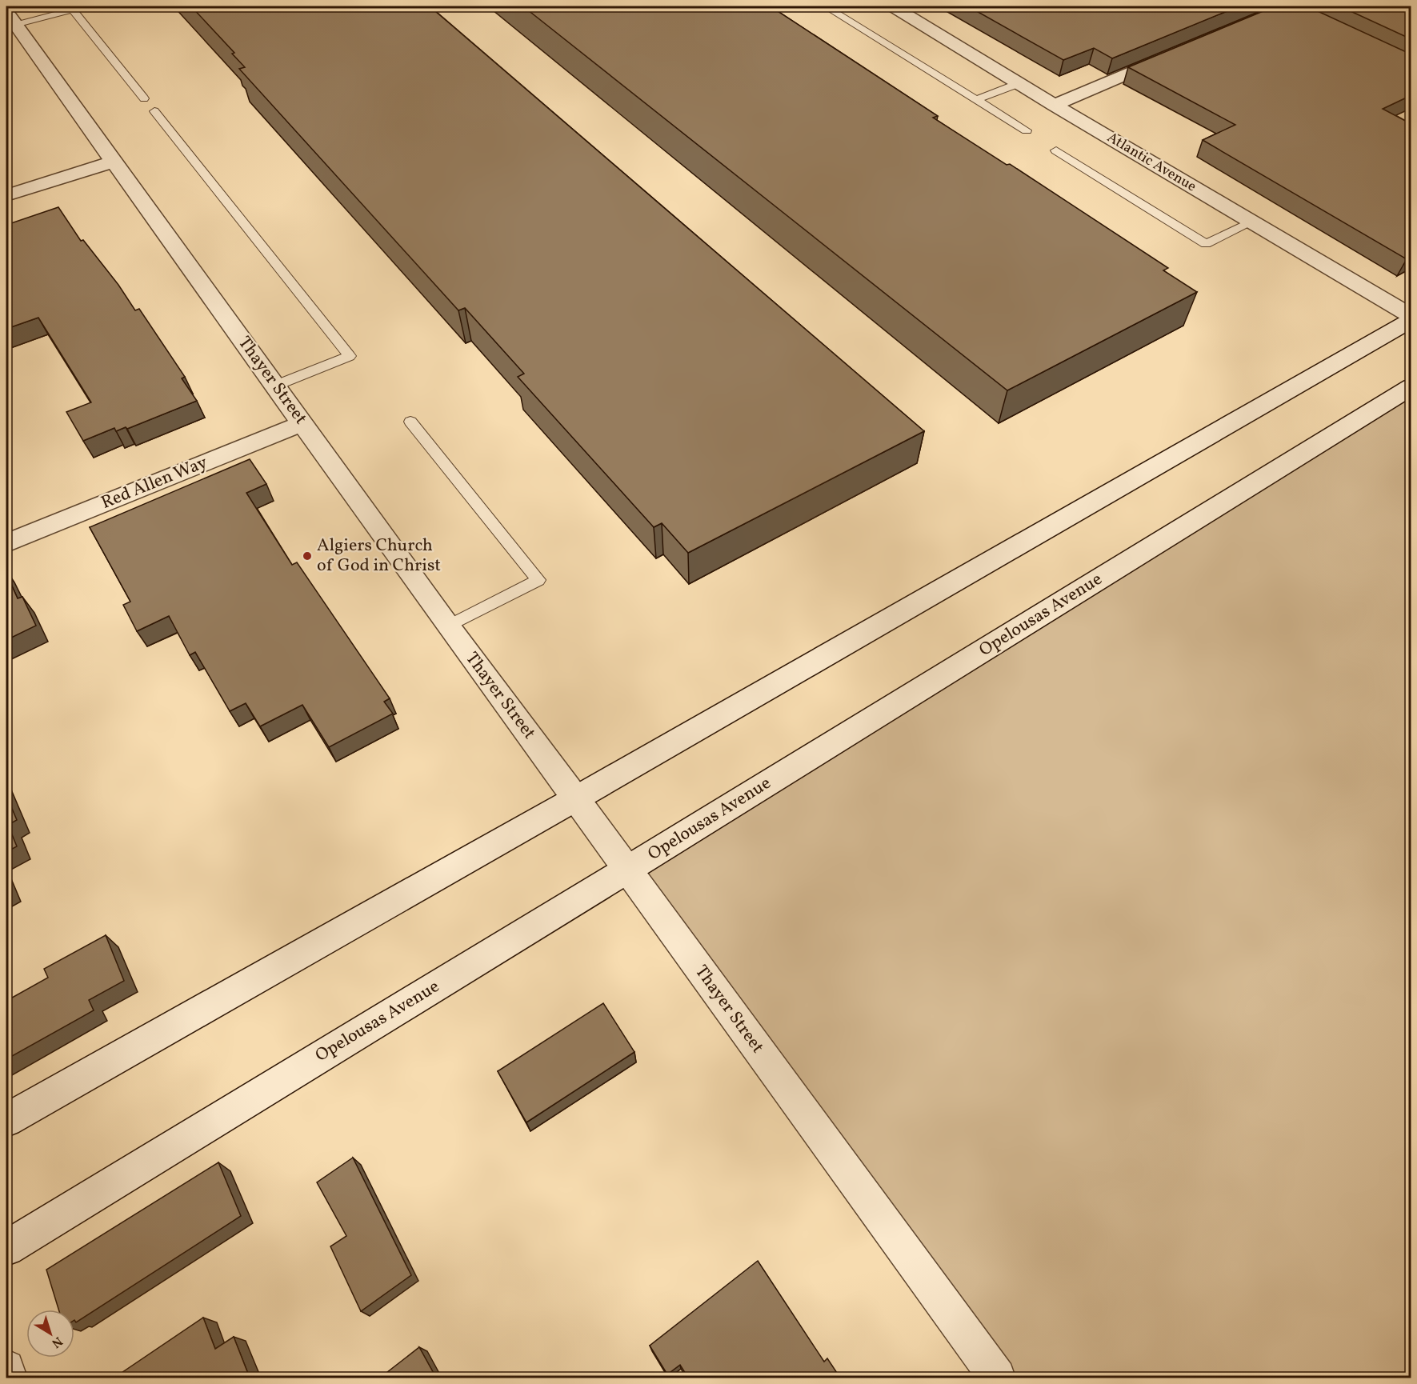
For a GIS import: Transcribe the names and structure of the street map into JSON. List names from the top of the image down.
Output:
{
  "streets": {
    "street": [
      "Atlantic Avenue",
      "Thayer Street",
      "Red Allen Way",
      "Opelousas Avenue"
    ]
  },
  "crossings": [
    ["Thayer Street", "Red Allen Way"],
    ["Thayer Street", "Opelousas Avenue"]
  ],
  "places": ["Algiers Church of God in Christ"],
  "north": "bottom right"
}
